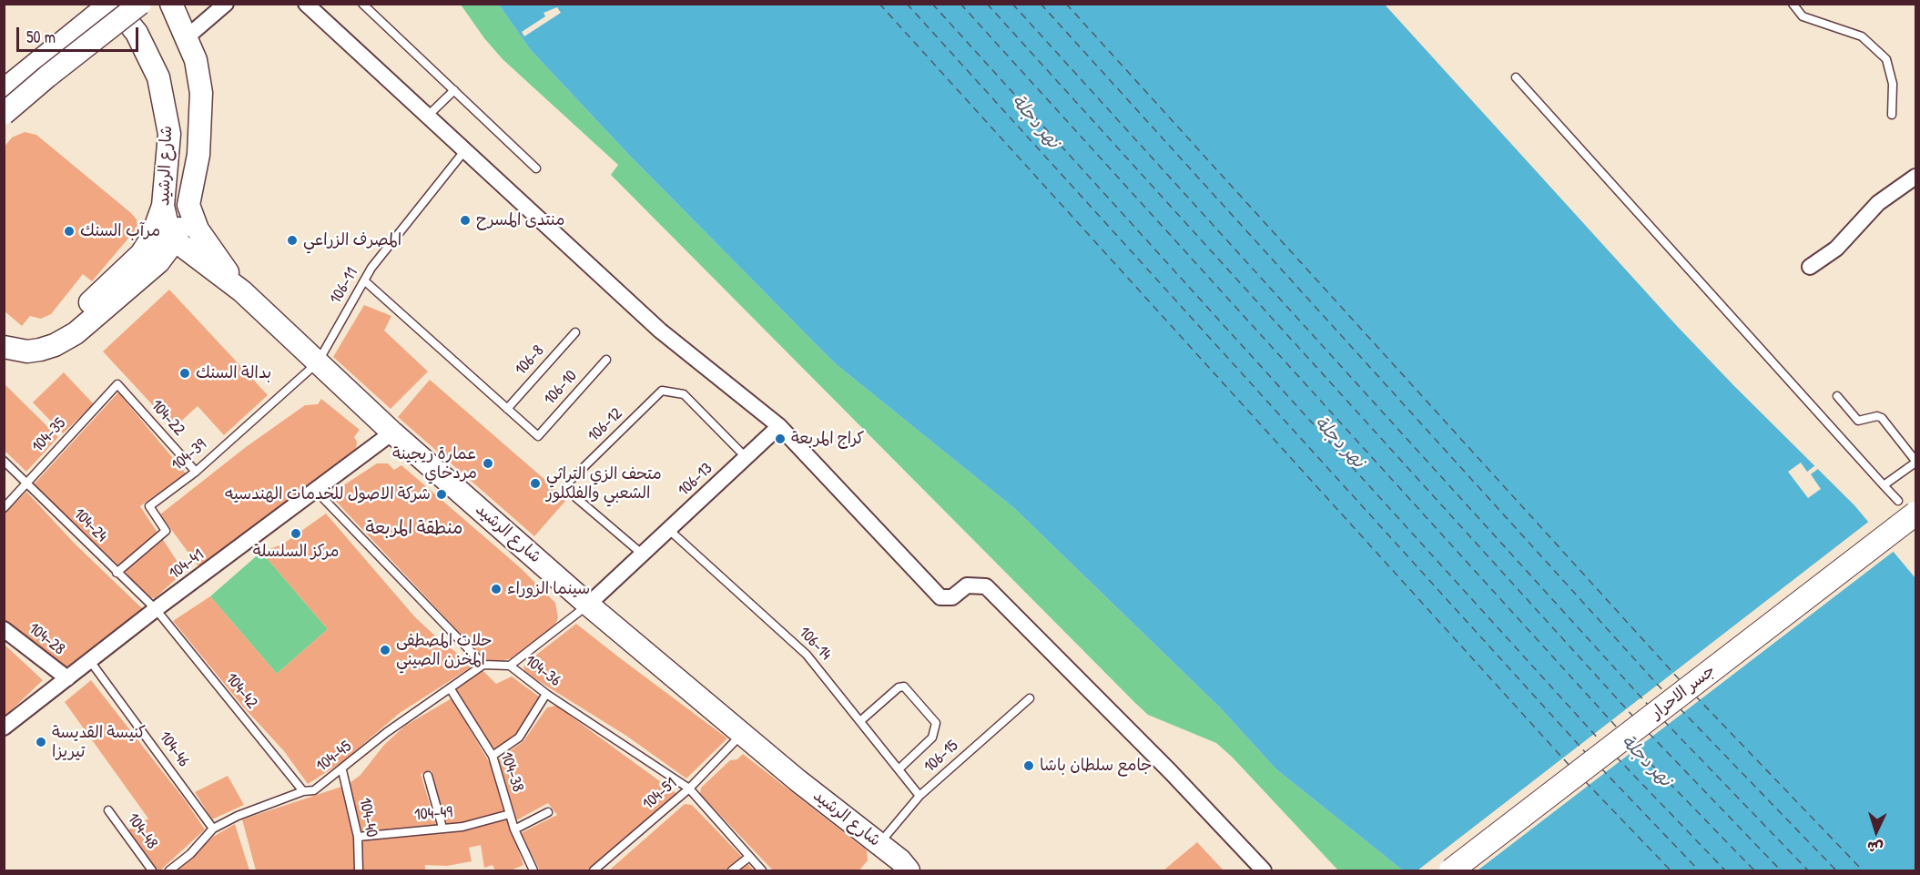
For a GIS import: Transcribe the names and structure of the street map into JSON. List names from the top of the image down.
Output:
{
  "streets": {
    "main road": ["شارع الرشيد", "جسر الاحرار"],
    "street": ["106-13", "104-41", "104-28"],
    "lane": [
      "106-11",
      "106-8",
      "106-10",
      "104-22",
      "106-12",
      "104-35",
      "104-39",
      "104-24",
      "106-14",
      "104-36",
      "104-42",
      "104-46",
      "104-45",
      "106-15",
      "104-38",
      "104-51",
      "104-49",
      "104-40",
      "104-48"
    ]
  },
  "crossings": [
    ["شارع الرشيد", "106-11"],
    ["شارع الرشيد", "104-39"],
    ["شارع الرشيد", "106-13"],
    ["شارع الرشيد", "104-41"],
    ["شارع الرشيد", "106-15"],
    ["شارع الرشيد", "104-51"],
    ["106-11", "104-39"],
    ["106-8", "106-10"],
    ["104-22", "104-35"],
    ["104-22", "104-39"],
    ["106-12", "106-13"],
    ["104-35", "104-24"],
    ["104-39", "104-24"],
    ["106-13", "106-14"],
    ["104-24", "104-41"],
    ["104-24", "104-42"],
    ["104-41", "104-28"],
    ["104-41", "104-42"],
    ["104-41", "104-46"],
    ["106-14", "106-15"],
    ["104-36", "104-45"],
    ["104-36", "104-51"],
    ["104-42", "104-45"],
    ["104-46", "104-45"],
    ["104-45", "104-38"],
    ["104-45", "104-40"],
    ["104-38", "104-49"],
    ["104-49", "104-40"]
  ],
  "districts": ["منطقة المربعة"],
  "water": ["نهر دجلة"],
  "places": [
    "منتدى المسرح",
    "مرآب السنك",
    "المصرف الزراعي",
    "بدالة السنك",
    "كراج المربعة",
    "عمارة ريجينة مردخاي",
    "متحف الزي التراثي الشعبي والفلكلور",
    "شركة الاصول للخدمات الهندسيه",
    "مركز السلسلة",
    "سينما الزوراء",
    "حلات المصطفى المخزن الصيني",
    "كنيسة القديسة تيريزا",
    "جامع سلطان باشا"
  ],
  "scale_bar": "50 m",
  "north": "bottom"
}
